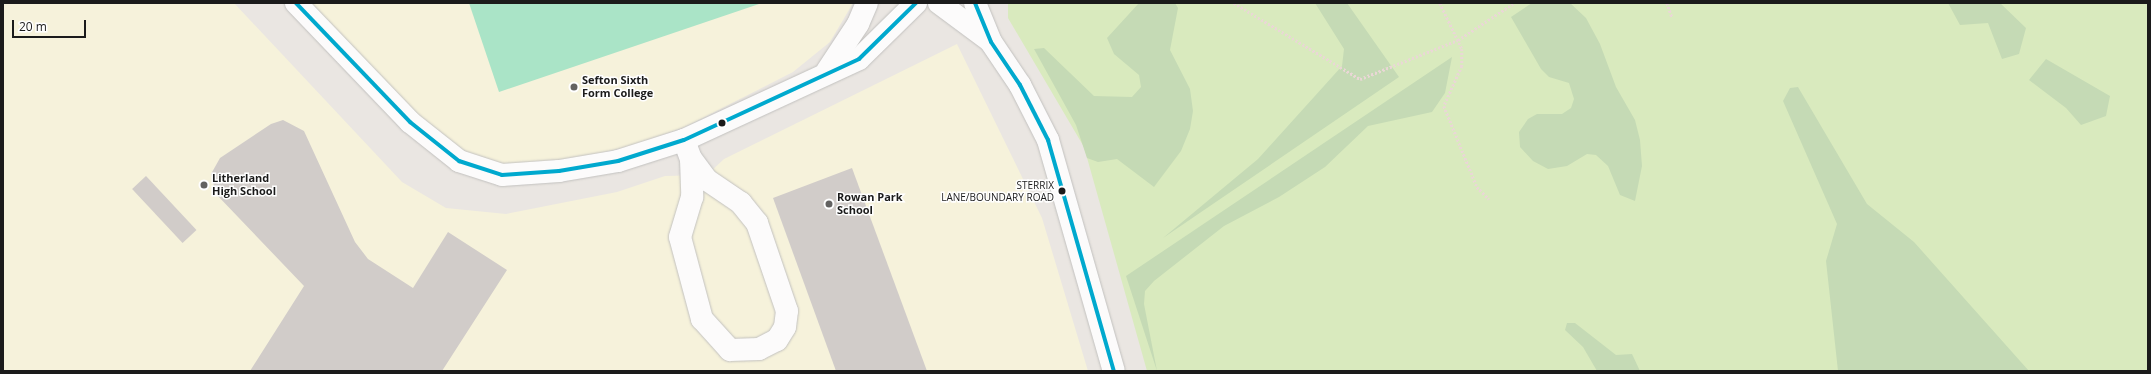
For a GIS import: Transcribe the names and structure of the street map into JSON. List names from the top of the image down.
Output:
{
  "places": [
    "Sefton Sixth Form College",
    "Litherland High School",
    "STERRIX LANE/BOUNDARY ROAD",
    "Rowan Park School"
  ],
  "scale_bar": "20 m"
}
